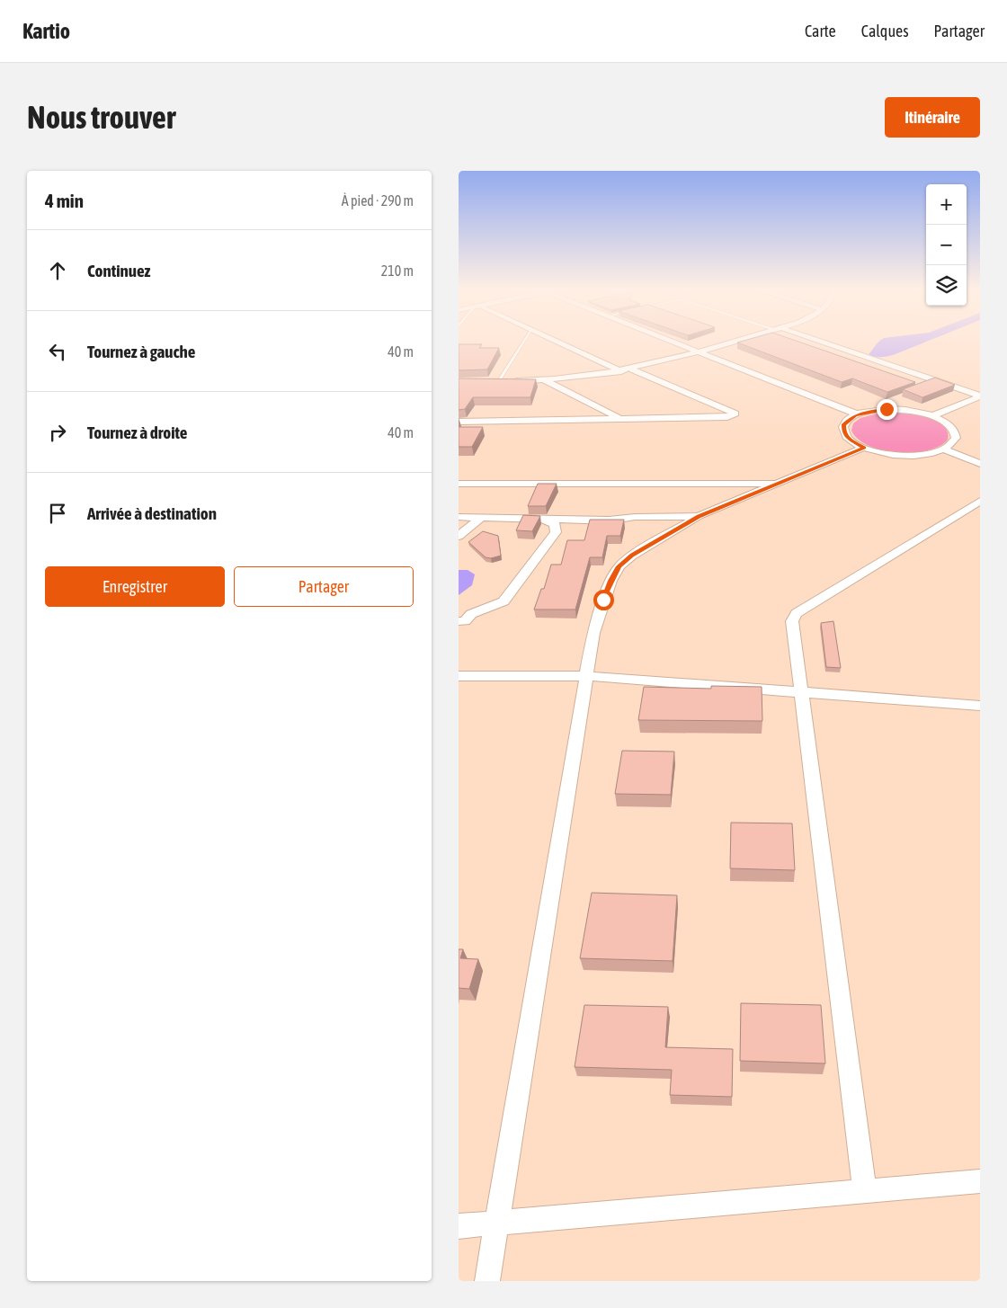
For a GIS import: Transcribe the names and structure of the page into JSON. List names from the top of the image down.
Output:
{
  "page": {
    "header": "Kartio",
    "nav": ["Carte", "Calques", "Partager"],
    "buttons": [
      "Itinéraire",
      ["Enregistrer", "Partager"]
    ],
    "title": "Nous trouver",
    "heading": ["4 min", "À pied · 290 m"],
    "map_buttons": ["+", "−"],
    "list": [
      ["Continuez", "210 m"],
      ["Tournez à gauche", "40 m"],
      ["Tournez à droite", "40 m"],
      "Arrivée à destination"
    ]
  }
}
